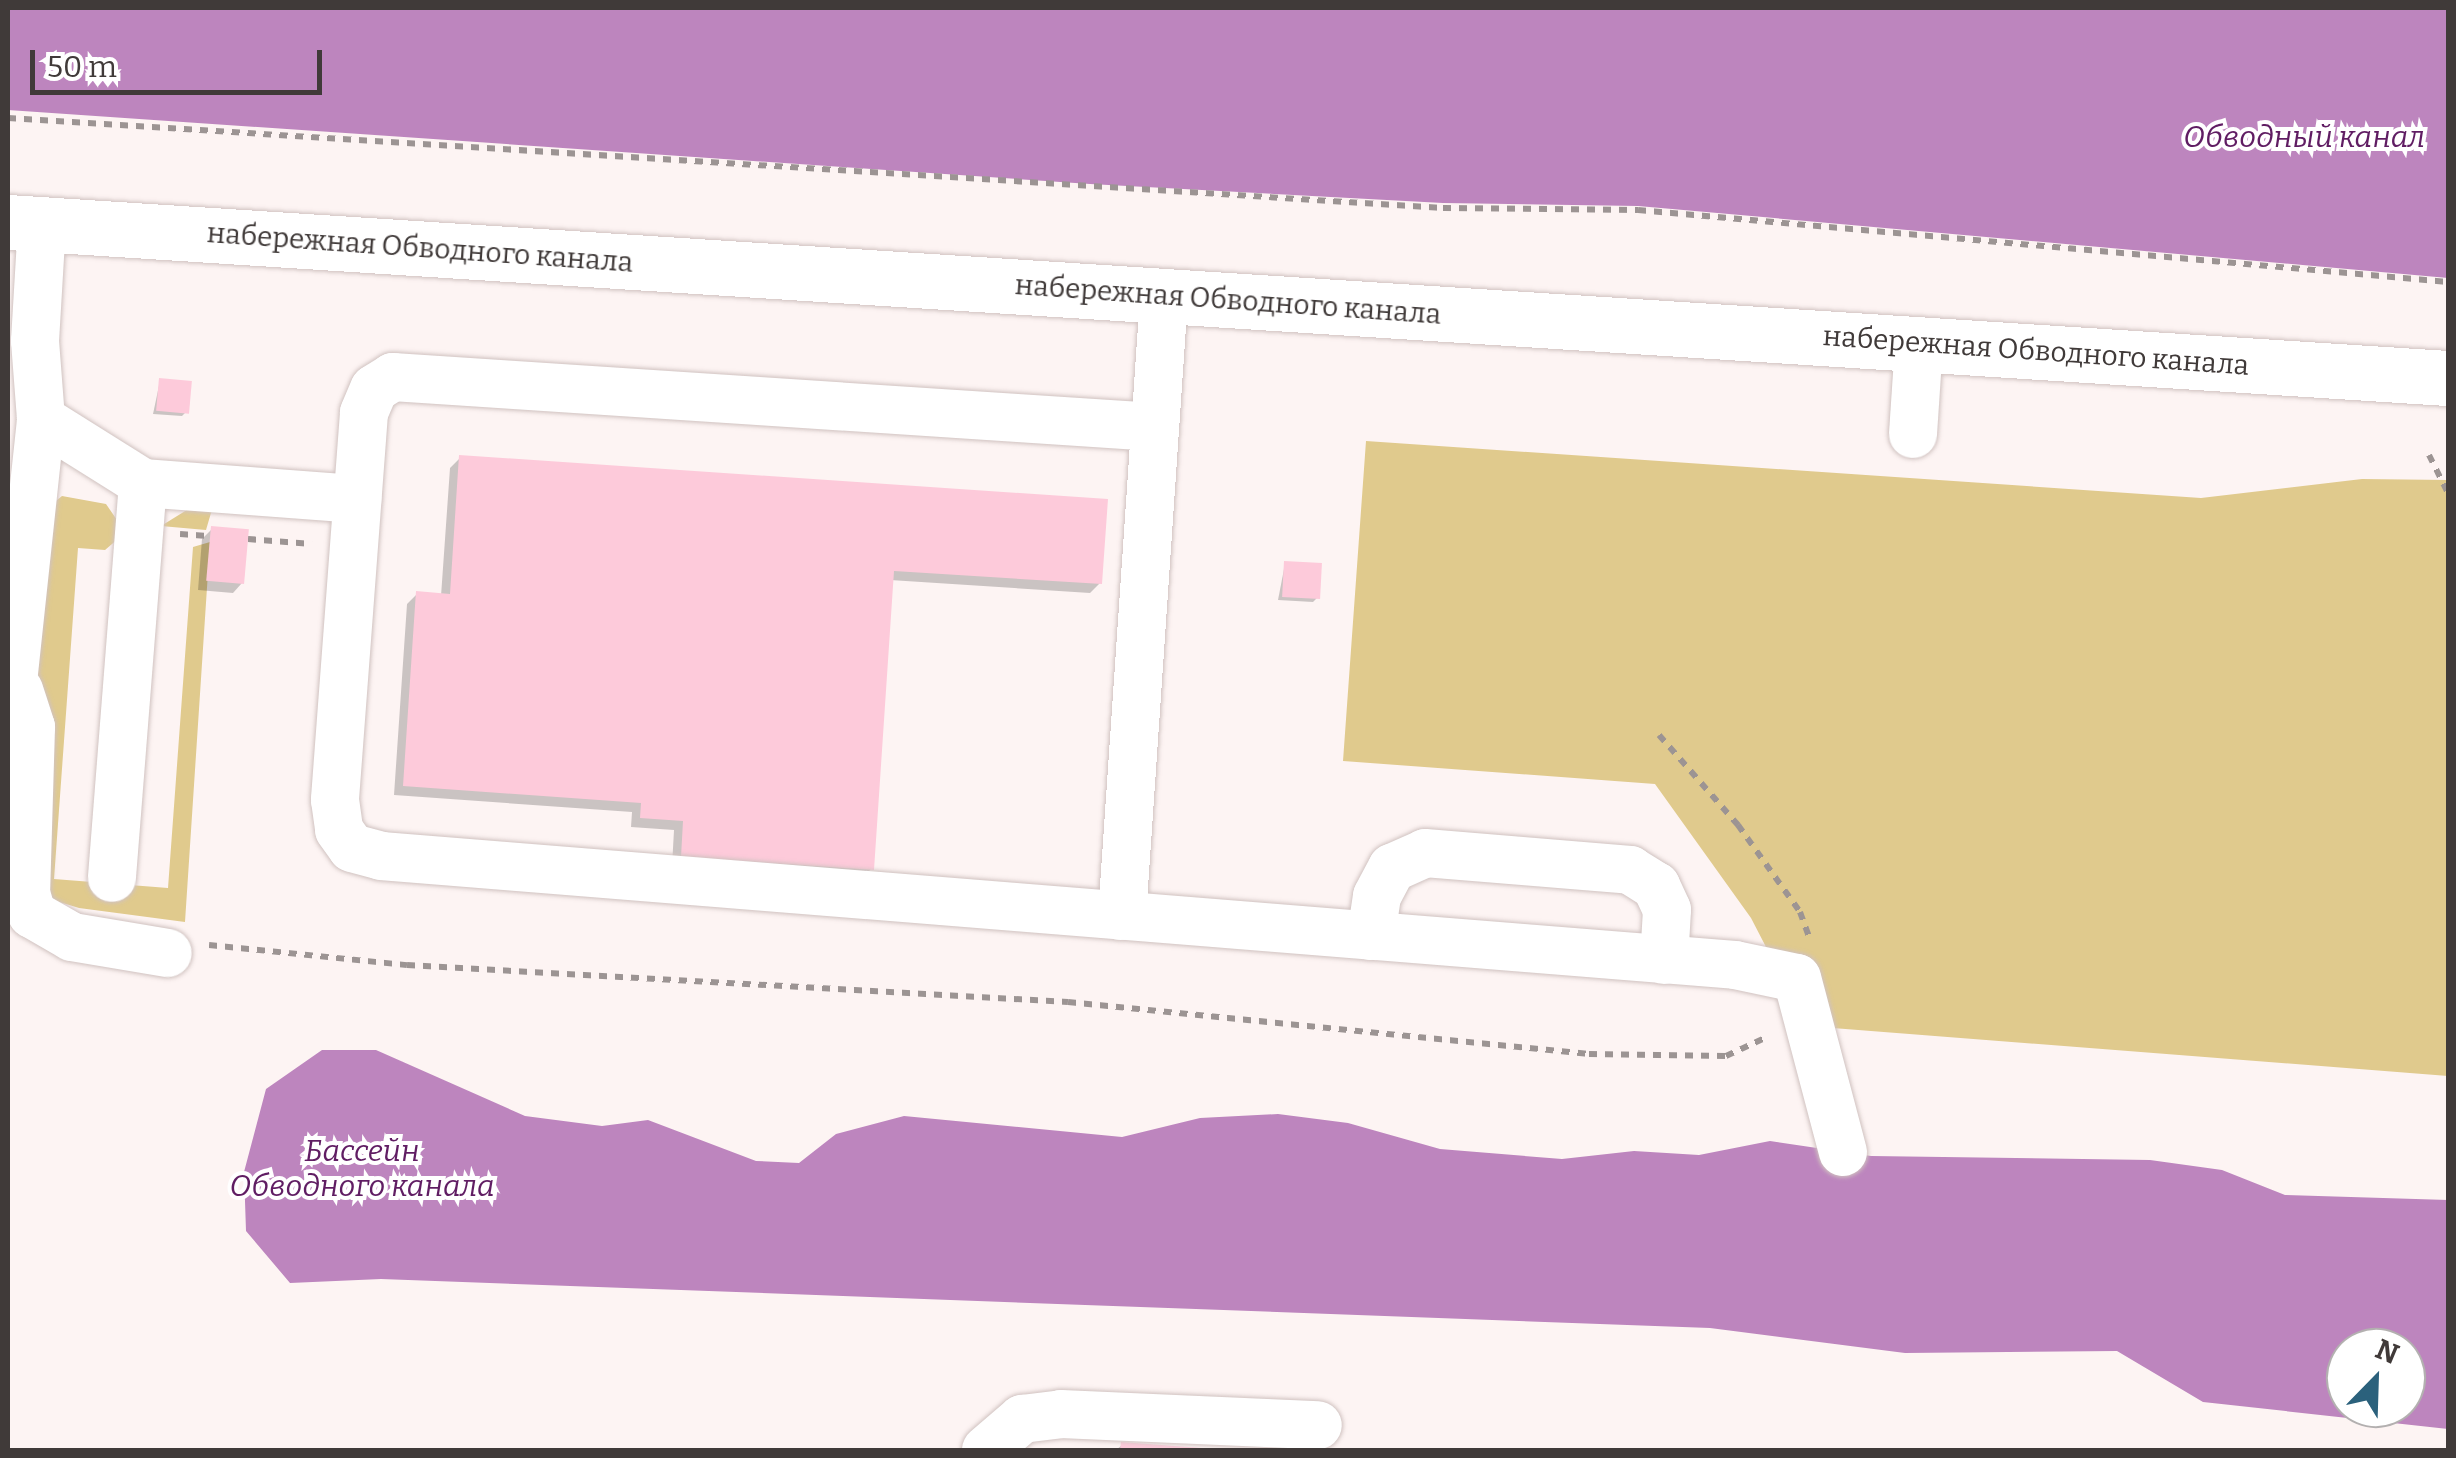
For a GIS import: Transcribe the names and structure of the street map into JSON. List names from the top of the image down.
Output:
{
  "streets": {
    "main road": ["набережная Обводного канала"]
  },
  "water": ["Обводный канал", "Бассейн Обводного канала"],
  "scale_bar": "50 m",
  "north": "top right"
}
